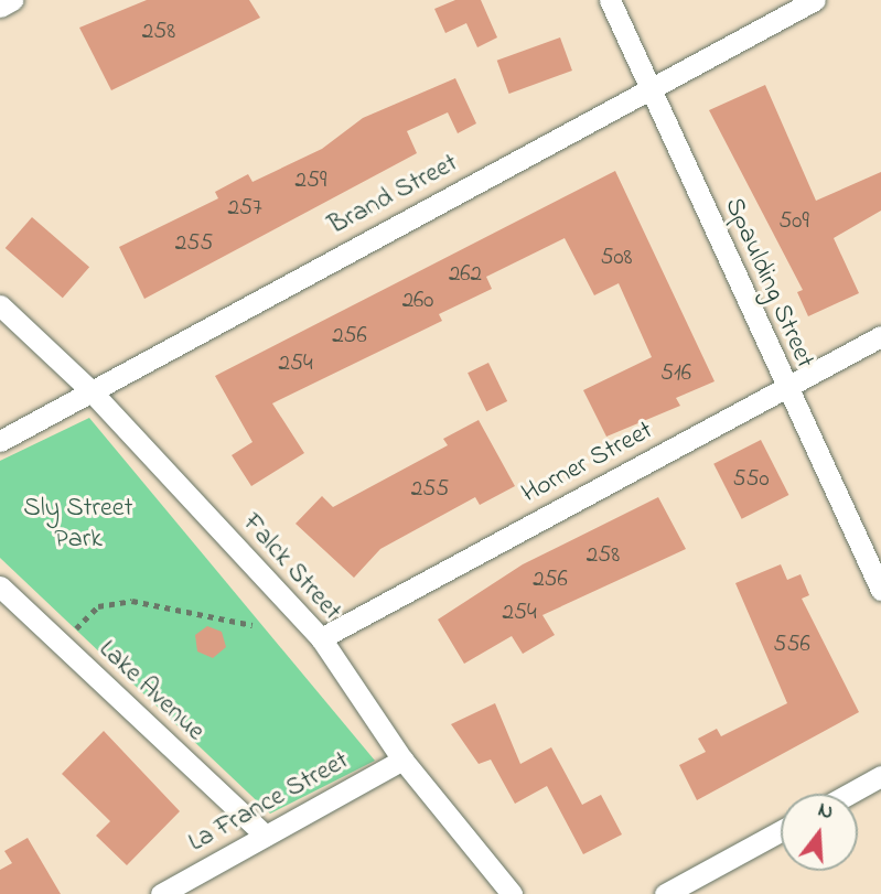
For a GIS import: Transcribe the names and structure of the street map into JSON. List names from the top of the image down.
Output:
{
  "streets": {
    "street": [
      "Brand Street",
      "Spaulding Street",
      "Horner Street",
      "Falck Street",
      "Lake Avenue",
      "La France Street"
    ]
  },
  "crossings": [
    ["Brand Street", "Spaulding Street"],
    ["Brand Street", "Falck Street"],
    ["Spaulding Street", "Horner Street"],
    ["Horner Street", "Falck Street"],
    ["Falck Street", "La France Street"],
    ["Lake Avenue", "La France Street"]
  ],
  "parks": ["Sly Street Park"],
  "house_numbers": [
    "258",
    "259",
    "257",
    "509",
    "255",
    "508",
    "262",
    "260",
    "256",
    "254",
    "516",
    "550",
    "255",
    "258",
    "256",
    "254",
    "556"
  ],
  "north": "top"
}
